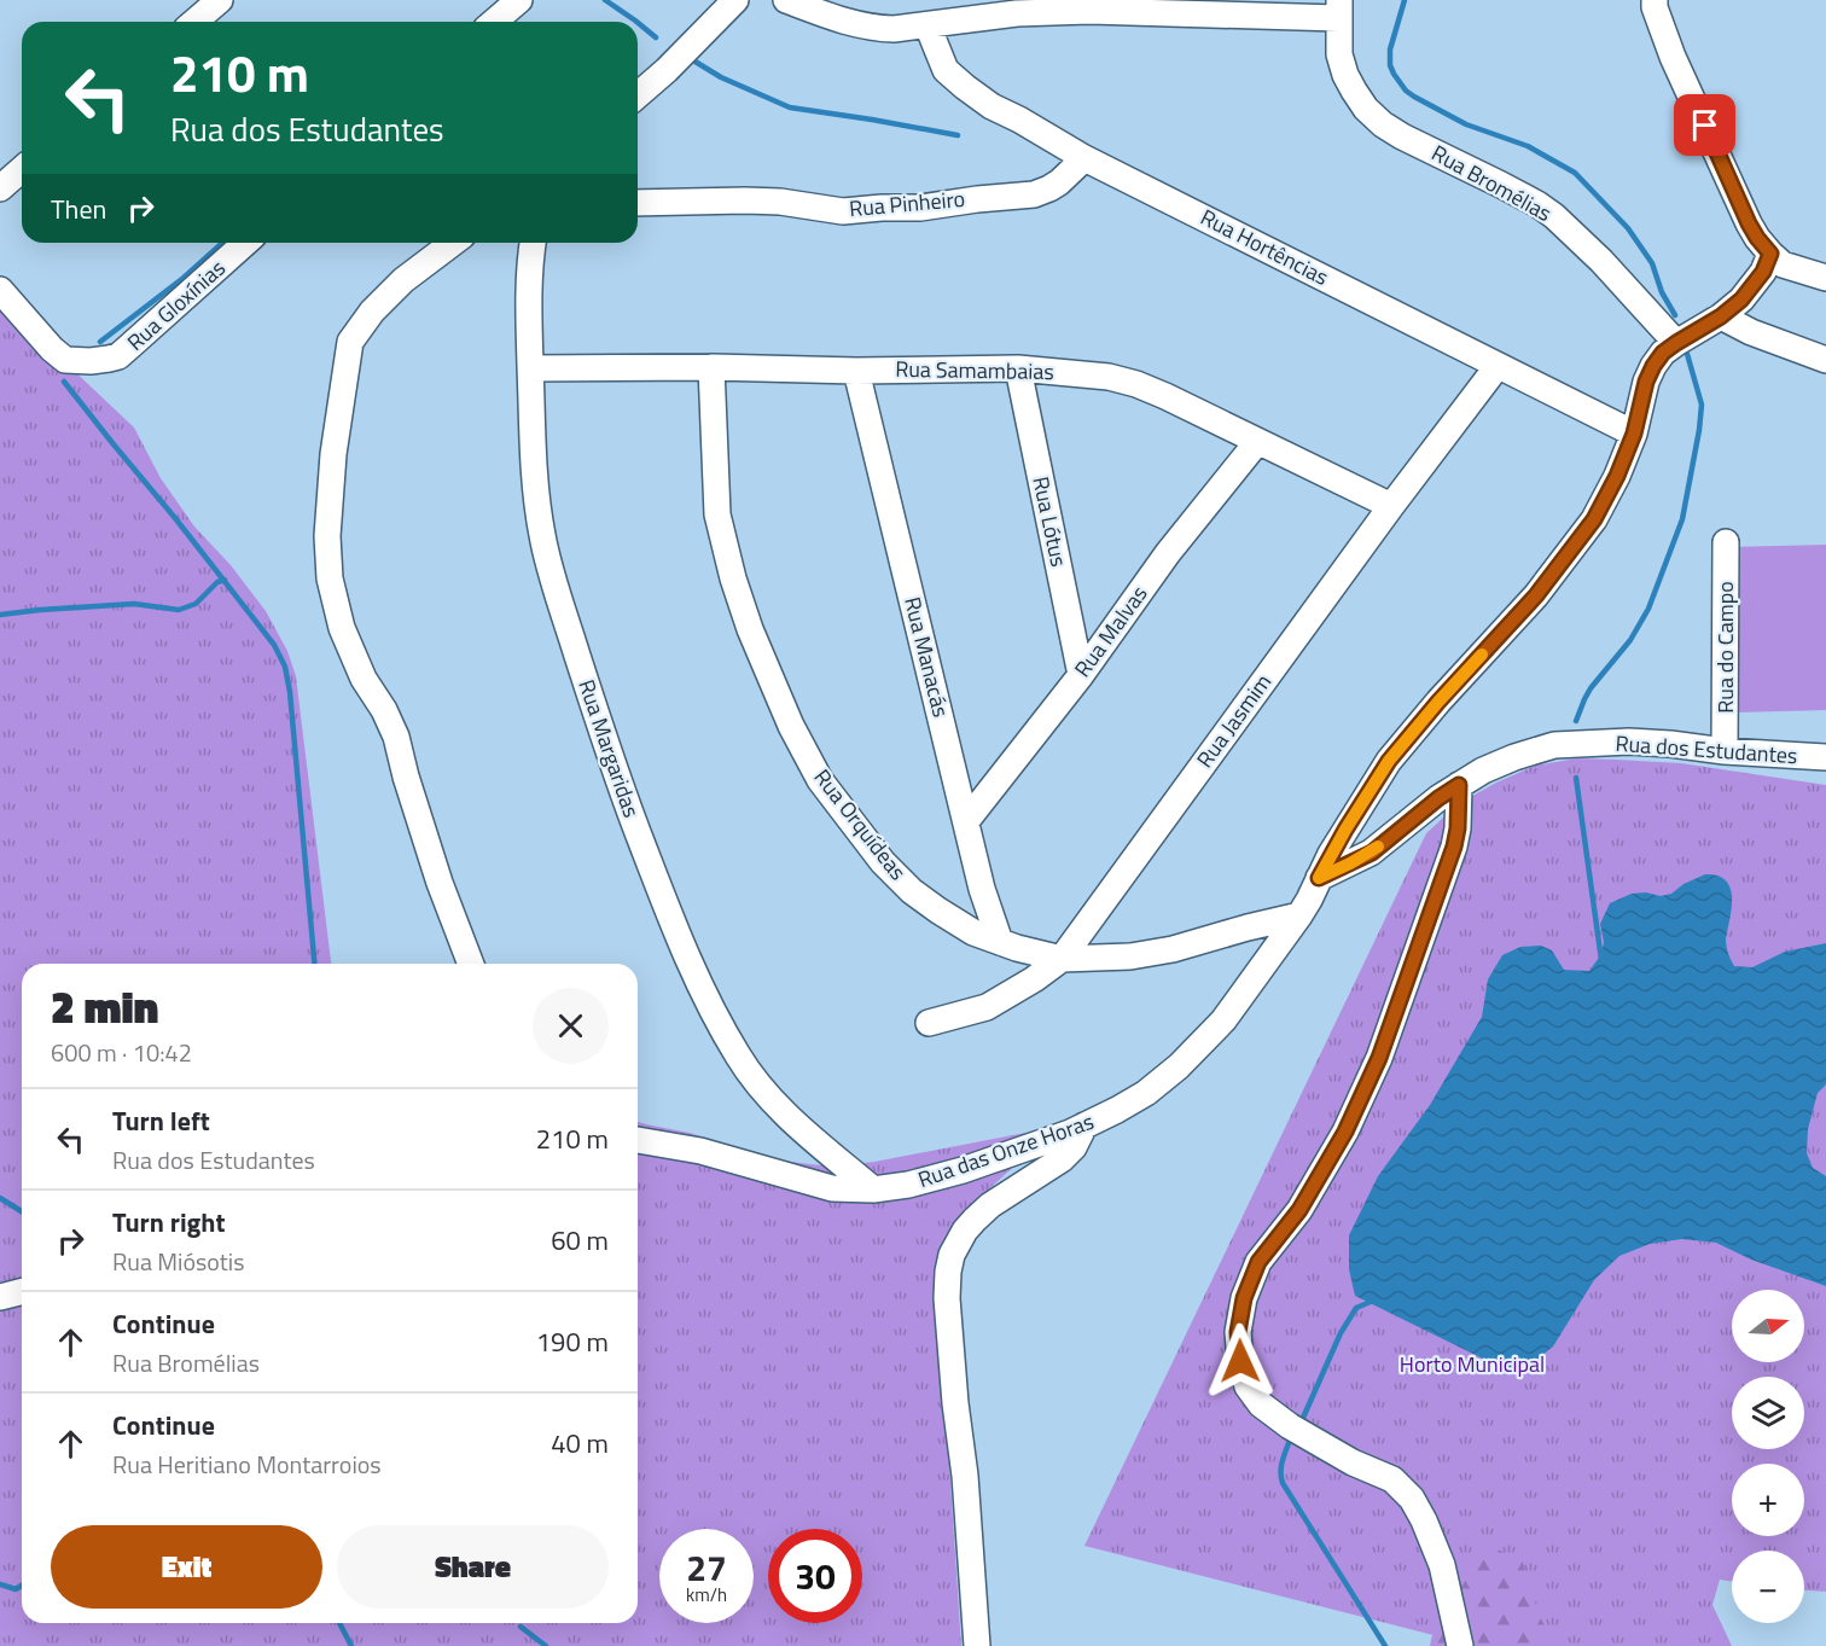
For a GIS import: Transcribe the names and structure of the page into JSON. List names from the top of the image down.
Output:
{
  "streets": {
    "street": [
      "Rua Bromélias",
      "Rua Pinheiro",
      "Rua Hortências",
      "Rua Gloxínias",
      "Rua Samambaias",
      "Rua Lótus",
      "Rua Malvas",
      "Rua do Campo",
      "Rua Manacás",
      "Rua Jasmim",
      "Rua Margaridas",
      "Rua dos Estudantes",
      "Rua Orquídeas",
      "Rua das Onze Horas"
    ]
  },
  "crossings": [
    ["Rua Pinheiro", "Rua Hortências"],
    ["Rua Hortências", "Rua Jasmim"],
    ["Rua Samambaias", "Rua Lótus"],
    ["Rua Samambaias", "Rua Malvas"],
    ["Rua Samambaias", "Rua Manacás"],
    ["Rua Samambaias", "Rua Jasmim"],
    ["Rua Samambaias", "Rua Margaridas"],
    ["Rua Samambaias", "Rua Orquídeas"],
    ["Rua Lótus", "Rua Malvas"],
    ["Rua Malvas", "Rua Manacás"],
    ["Rua do Campo", "Rua dos Estudantes"],
    ["Rua Manacás", "Rua Orquídeas"],
    ["Rua Jasmim", "Rua Orquídeas"],
    ["Rua Margaridas", "Rua das Onze Horas"],
    ["Rua Orquídeas", "Rua das Onze Horas"]
  ],
  "parks": ["Horto Municipal"],
  "north": "right",
  "page": {
    "turn": ["210 m", "Rua dos Estudantes"],
    "then": "Then",
    "heading": ["2 min", "600 m · 10:42"],
    "list": [
      {
        "name": "Turn left",
        "note": "Rua dos Estudantes",
        "value": "210 m"
      },
      {
        "name": "Turn right",
        "note": "Rua Miósotis",
        "value": "60 m"
      },
      {
        "name": "Continue",
        "note": "Rua Bromélias",
        "value": "190 m"
      },
      {
        "name": "Continue",
        "note": "Rua Heritiano Montarroios",
        "value": "40 m"
      }
    ],
    "map_buttons": ["+", "−"],
    "buttons": ["Exit", "Share"],
    "speed": "27 km/h",
    "limit": "30"
  }
}
